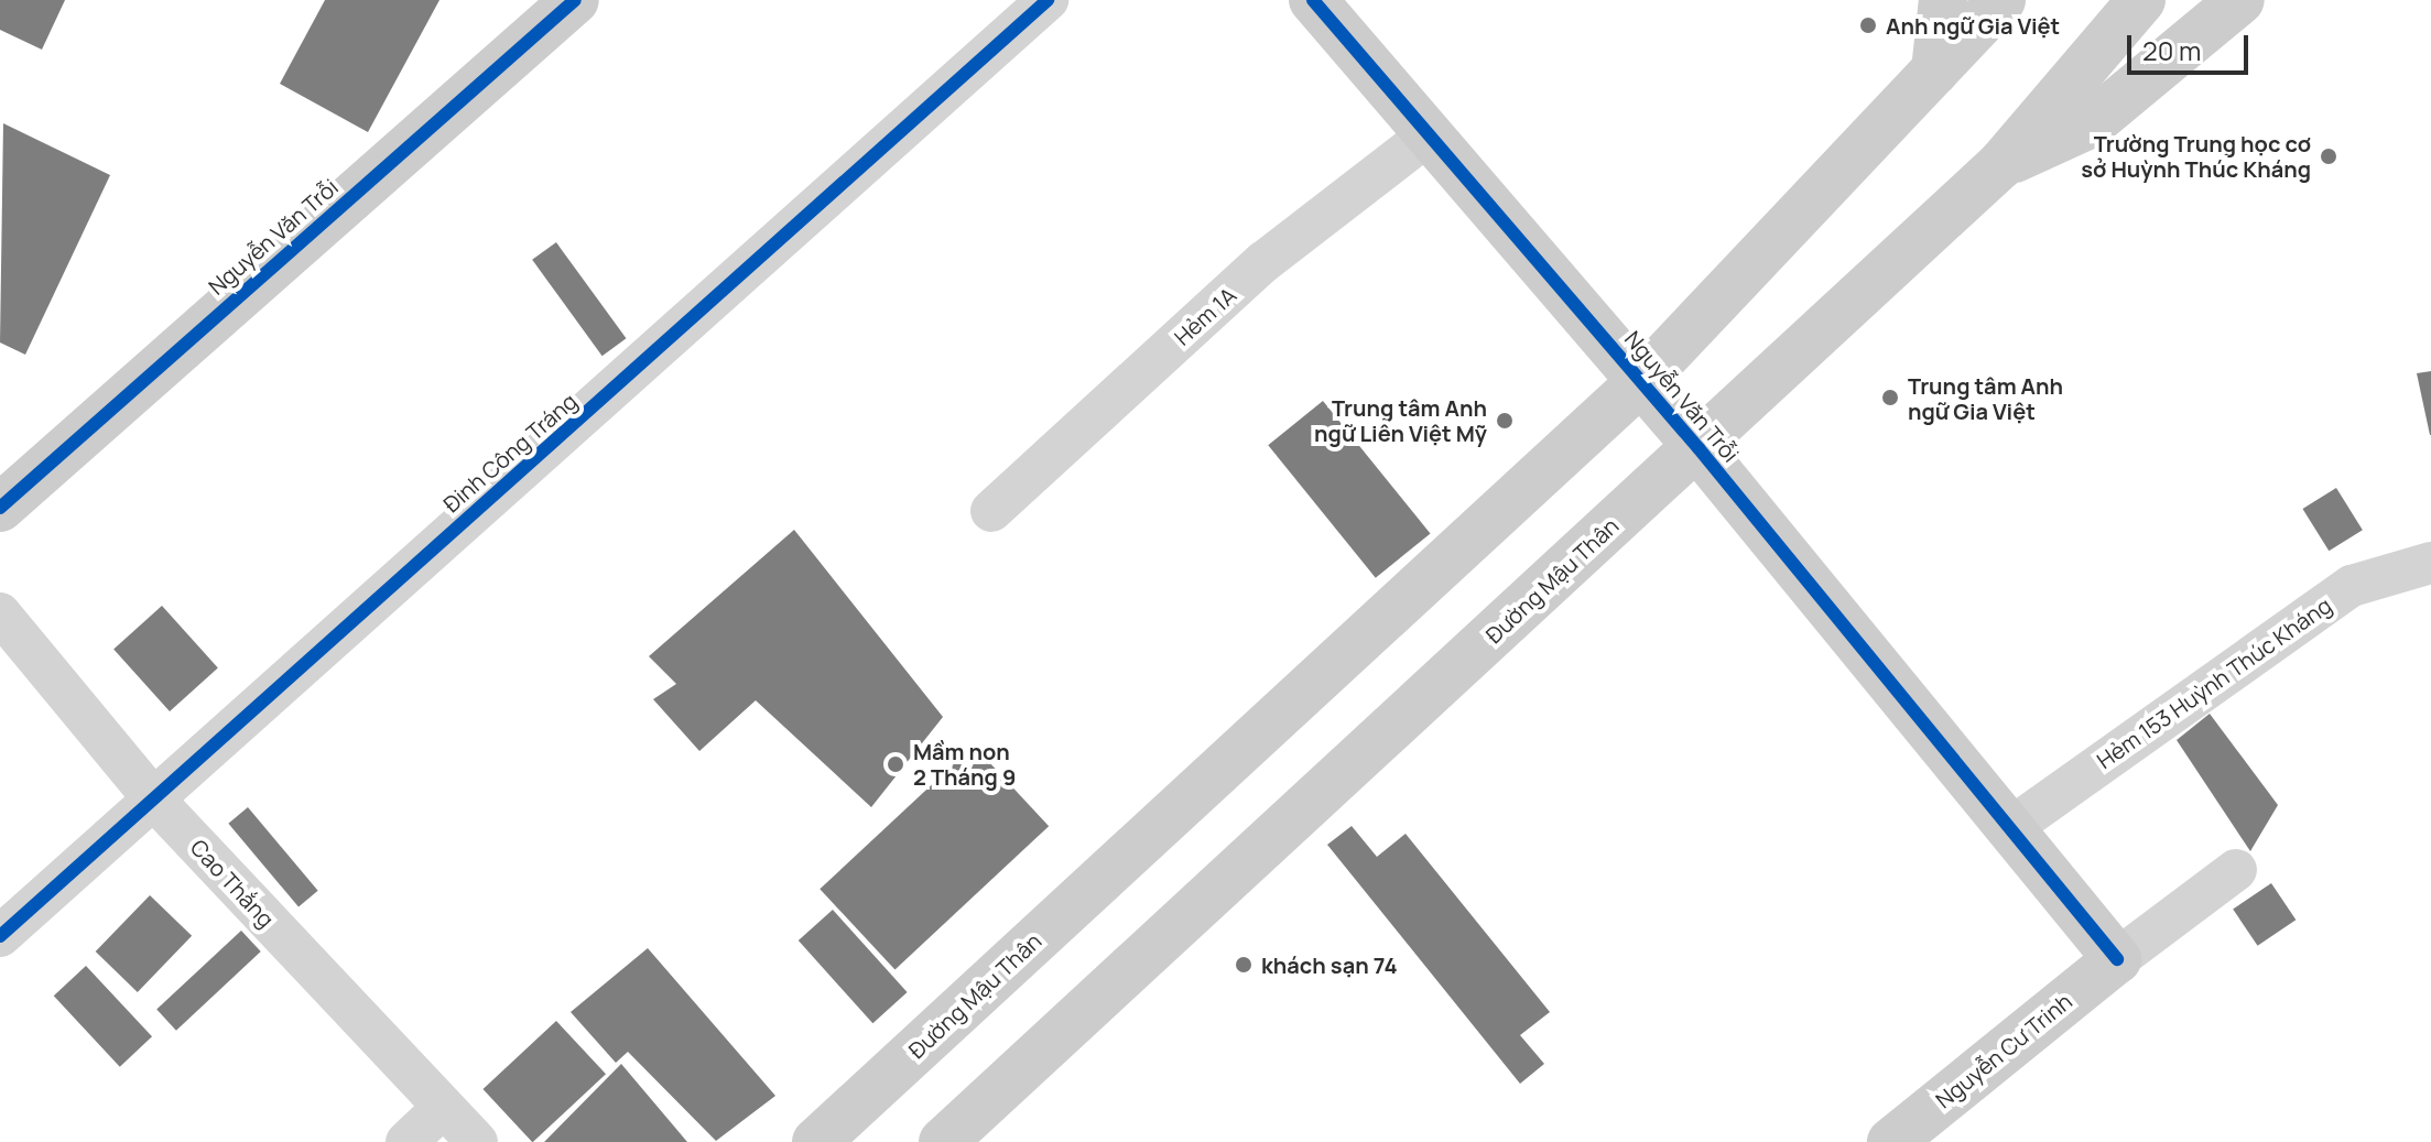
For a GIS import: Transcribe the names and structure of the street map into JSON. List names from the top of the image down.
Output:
{
  "streets": {
    "main road": ["Nguyễn Văn Trỗi", "Đường Mậu Thân", "Nguyễn Cư Trinh"],
    "street": [
      "Hẻm 1A",
      "Đinh Công Tráng",
      "Hẻm 153 Huỳnh Thúc Kháng",
      "Cao Thắng"
    ]
  },
  "crossings": [
    ["Nguyễn Văn Trỗi", "Hẻm 1A"],
    ["Nguyễn Văn Trỗi", "Đường Mậu Thân"],
    ["Nguyễn Văn Trỗi", "Hẻm 153 Huỳnh Thúc Kháng"],
    ["Đinh Công Tráng", "Cao Thắng"]
  ],
  "places": [
    "Anh ngữ Gia Việt",
    "Trường Trung học cơ sở Huỳnh Thúc Kháng",
    "Trung tâm Anh ngữ Gia Việt",
    "Trung tâm Anh ngữ Liên Việt Mỹ",
    "Mầm non 2 Tháng 9",
    "khách sạn 74"
  ],
  "scale_bar": "20 m"
}
